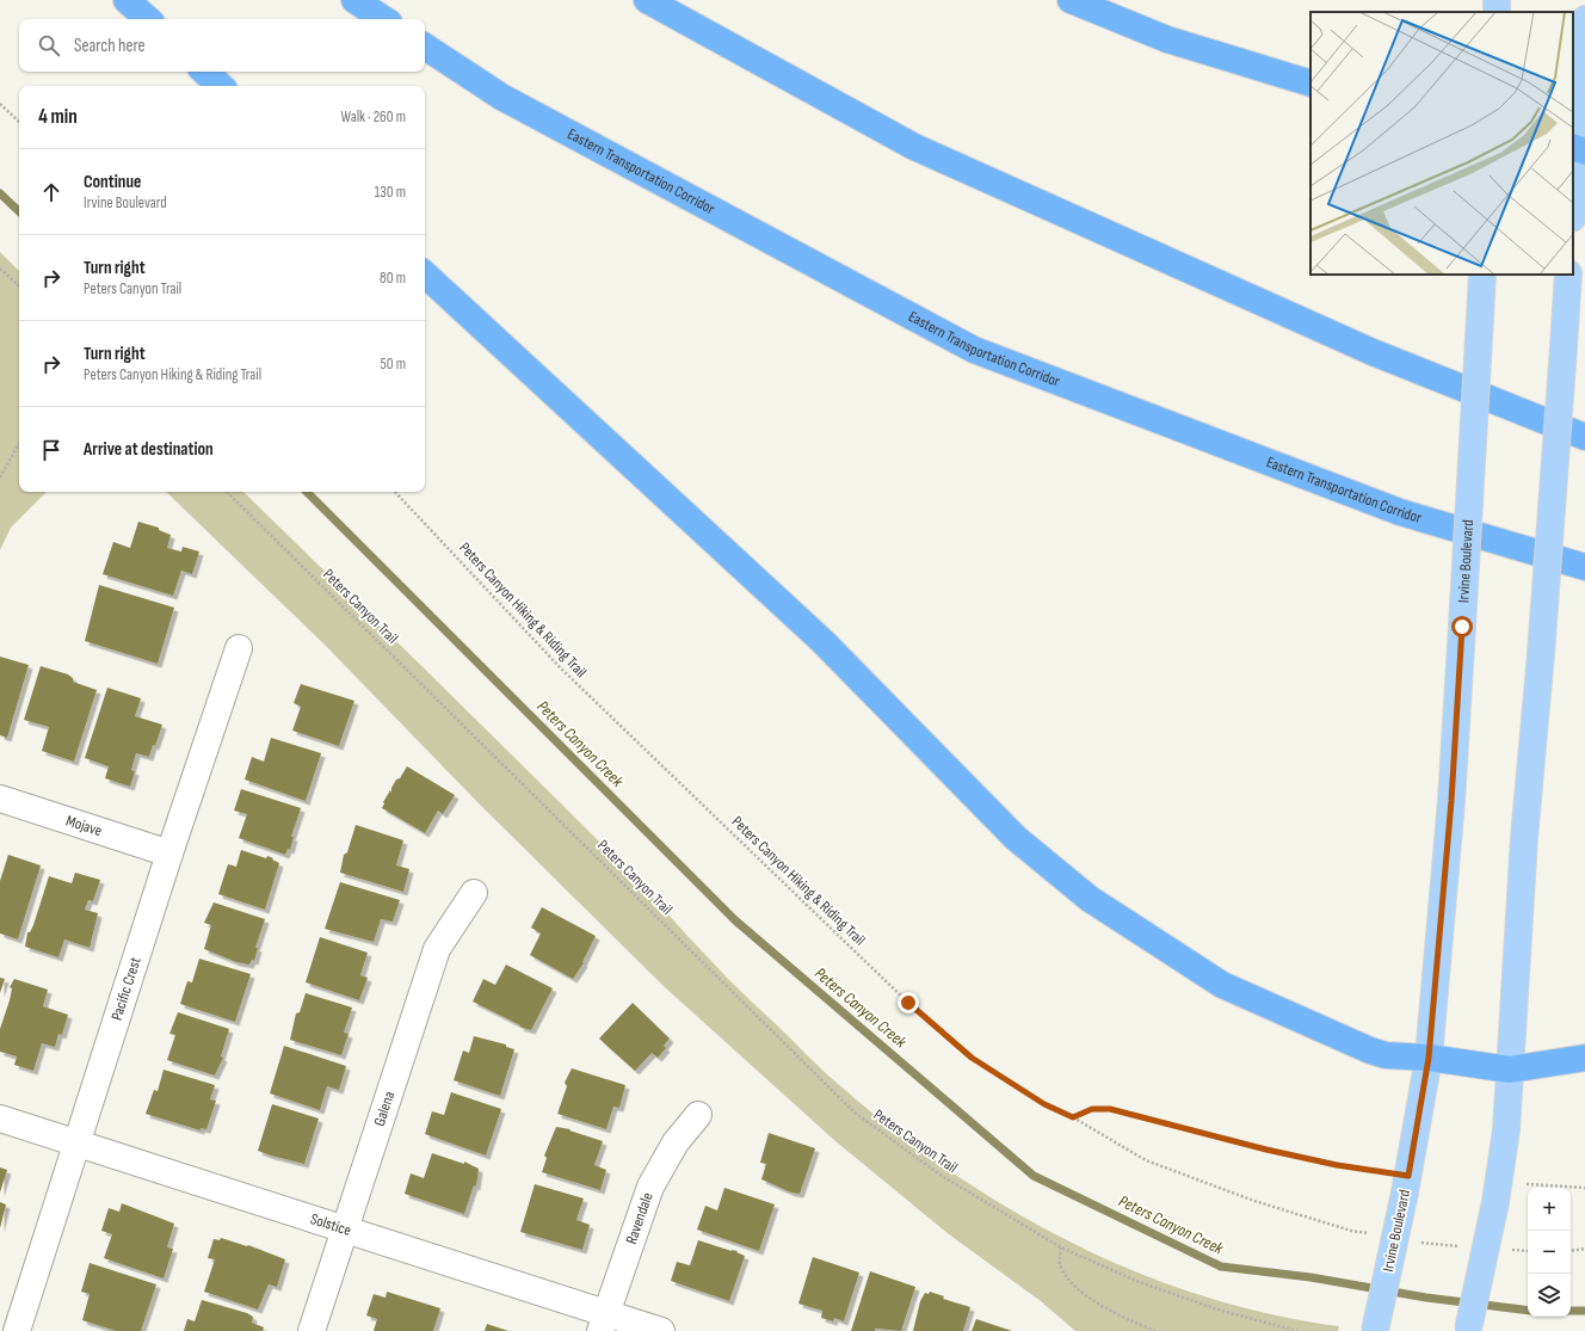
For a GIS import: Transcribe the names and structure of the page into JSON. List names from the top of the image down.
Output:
{
  "streets": {
    "highway": ["Eastern Transportation Corridor"],
    "main road": ["Irvine Boulevard"],
    "street": [
      "Mojave",
      "Pacific Crest",
      "Galena",
      "Ravendale",
      "Solstice"
    ],
    "path": ["Peters Canyon Trail", "Peters Canyon Hiking & Riding Trail"]
  },
  "crossings": [
    ["Mojave", "Pacific Crest"],
    ["Pacific Crest", "Solstice"],
    ["Galena", "Solstice"],
    ["Ravendale", "Solstice"]
  ],
  "water": ["Peters Canyon Creek"],
  "page": {
    "search": "Search here",
    "heading": ["4 min", "Walk · 260 m"],
    "list": [
      ["Continue", "Irvine Boulevard", "130 m"],
      ["Turn right", "Peters Canyon Trail", "80 m"],
      ["Turn right", "Peters Canyon Hiking & Riding Trail", "50 m"],
      "Arrive at destination"
    ],
    "map_buttons": ["+", "−"]
  }
}
